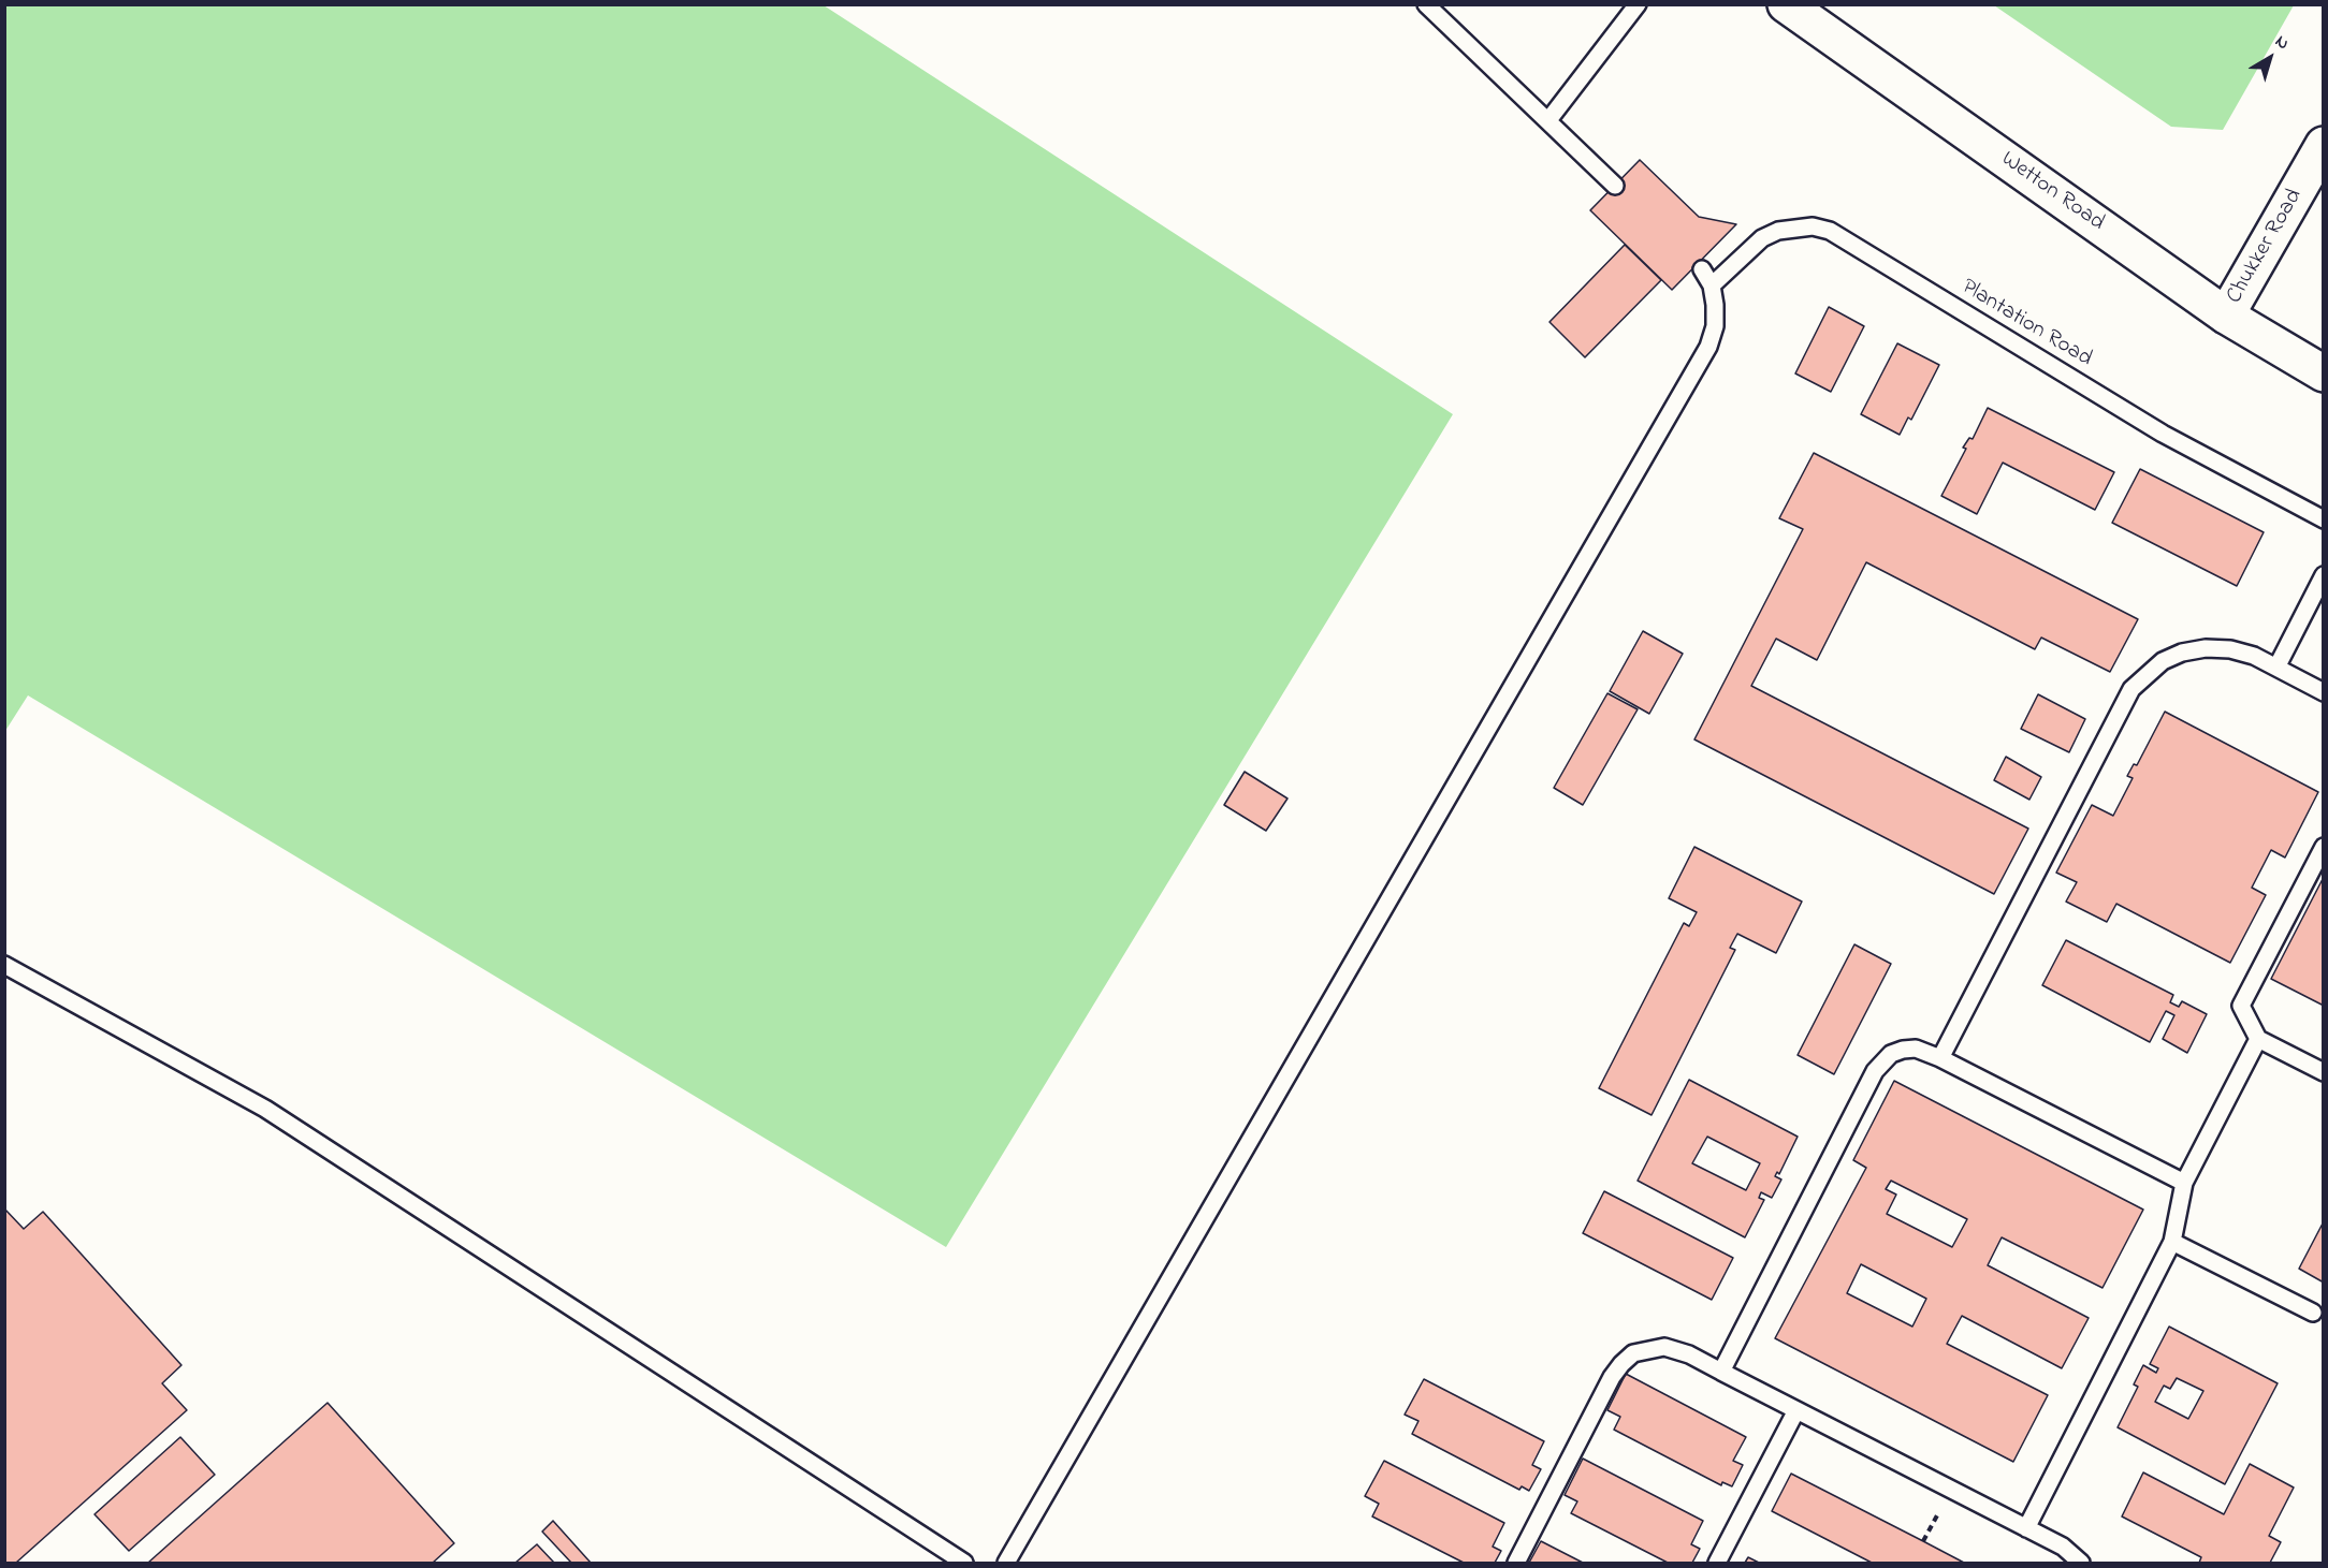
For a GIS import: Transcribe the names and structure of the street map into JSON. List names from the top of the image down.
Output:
{
  "streets": {
    "main road": ["Wetton Road", "Chukker Road"],
    "lane": ["Plantation Road"]
  },
  "crossings": [
    ["Wetton Road", "Chukker Road"]
  ],
  "north": "top right"
}
